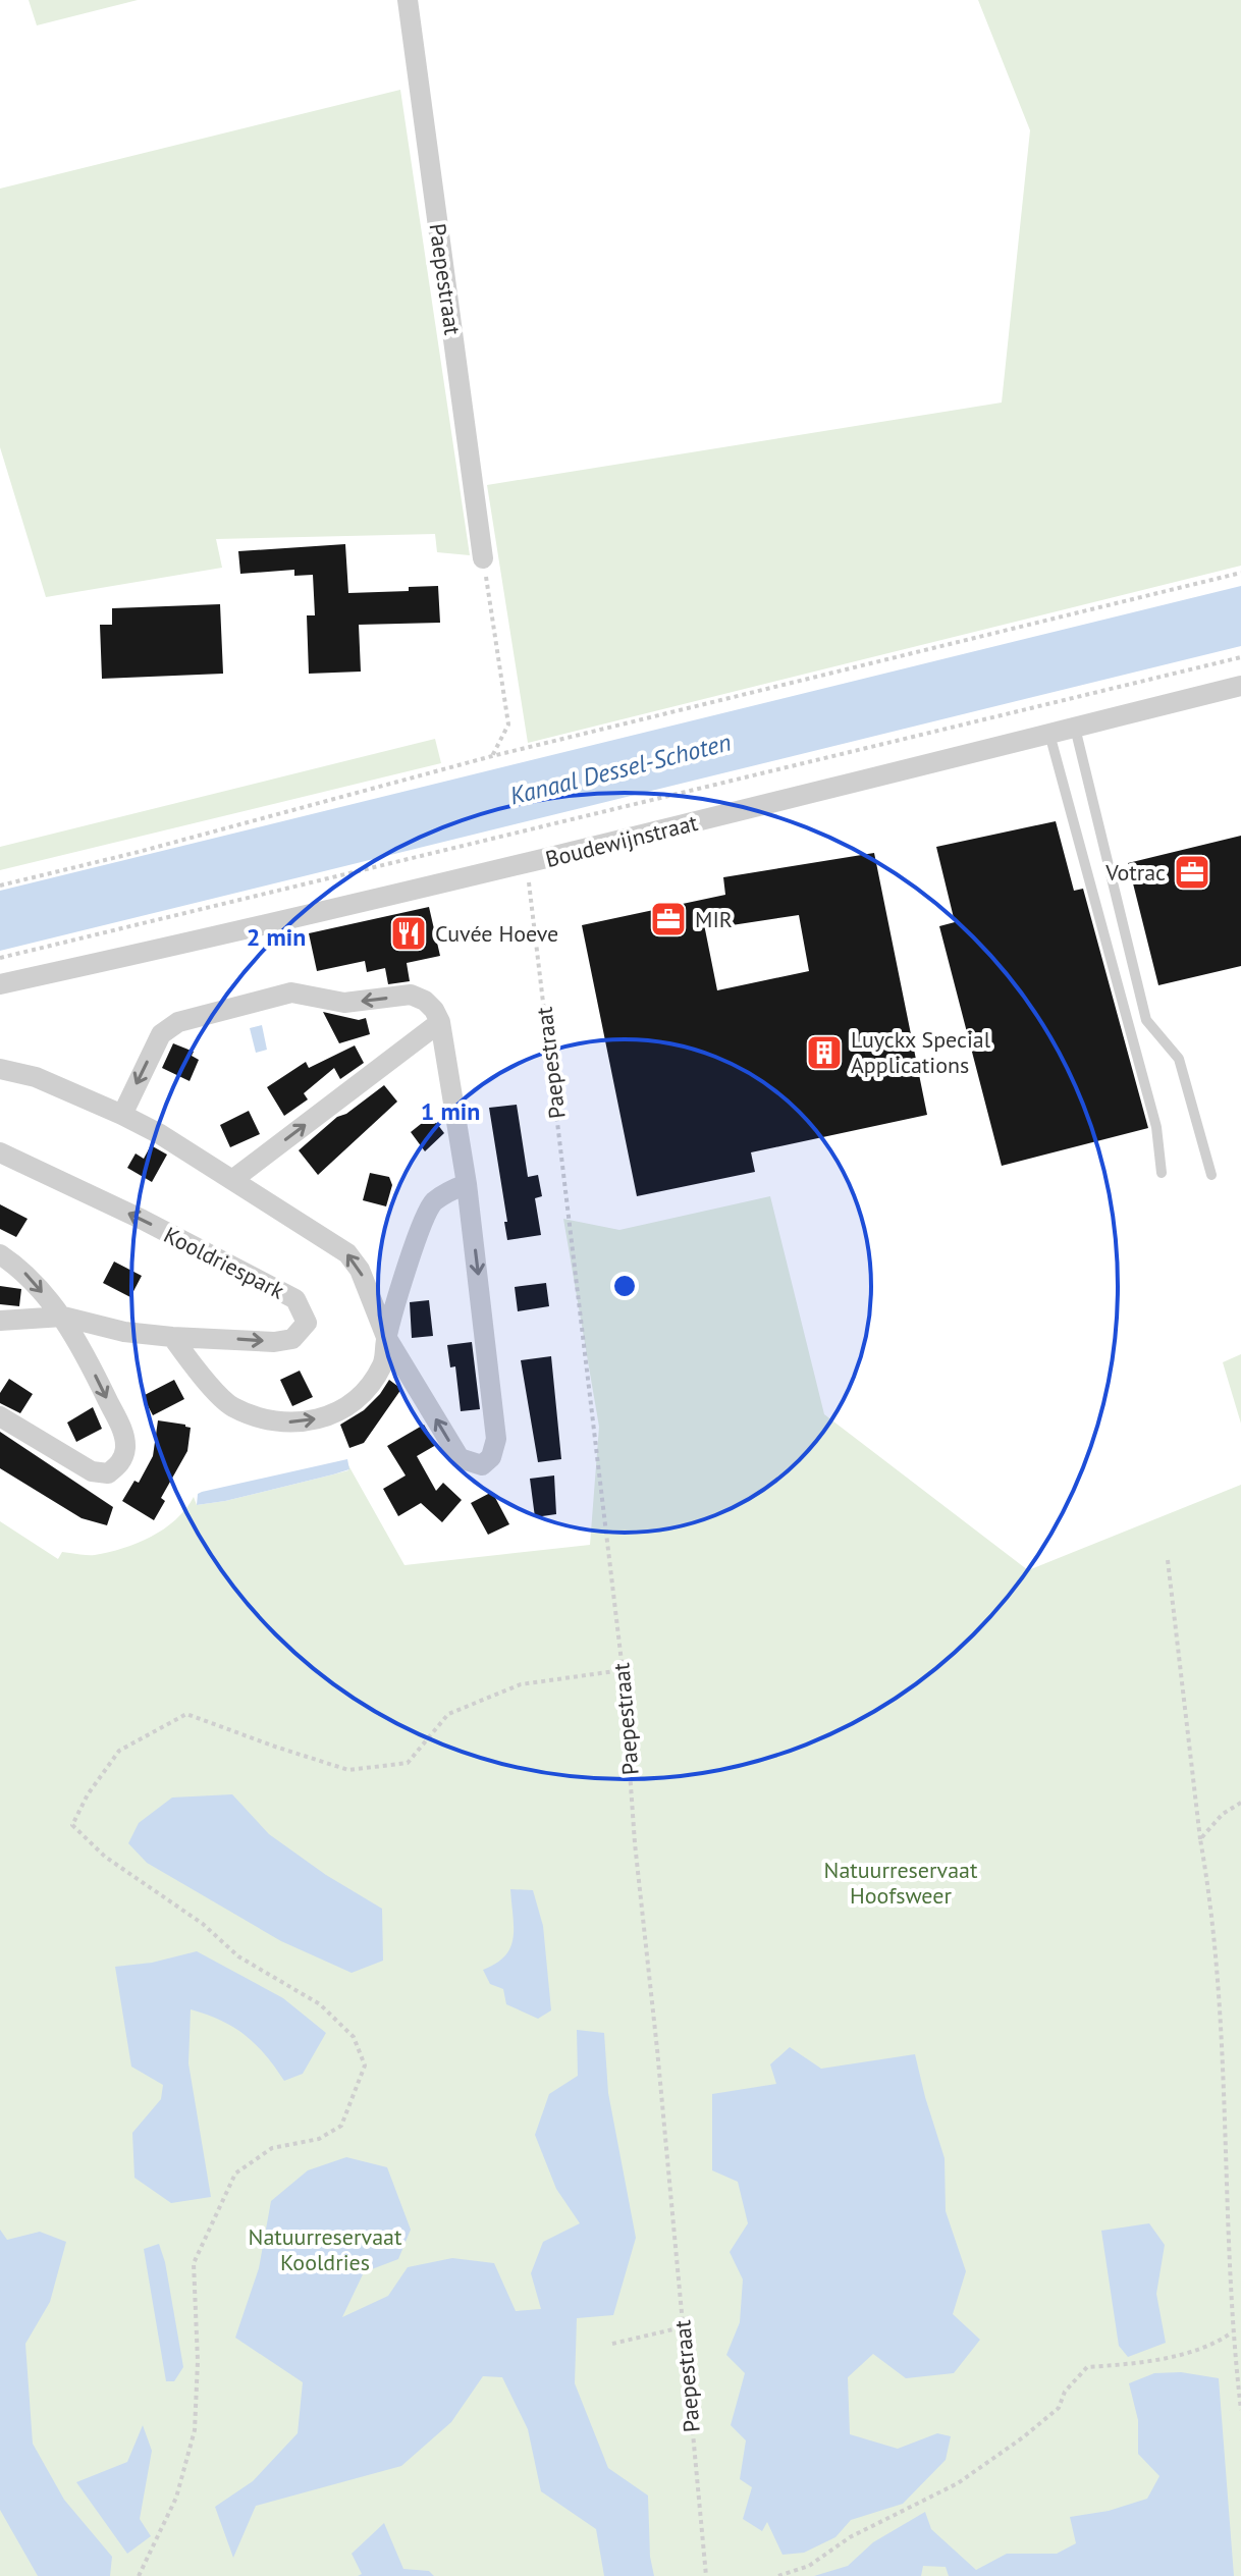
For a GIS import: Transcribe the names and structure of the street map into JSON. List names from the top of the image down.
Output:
{
  "streets": {
    "street": ["Paepestraat", "Boudewijnstraat", "Kooldriespark"]
  },
  "crossings": [
    ["Paepestraat", "Boudewijnstraat"]
  ],
  "water": ["Kanaal Dessel-Schoten"],
  "parks": ["Natuurreservaat Hoofsweer", "Natuurreservaat Kooldries"],
  "places": {
    "office": ["Votrac", "MIR"],
    "restaurant": ["Cuvée Hoeve"],
    "building": ["Luyckx Special Applications"]
  },
  "rings": ["2 min", "1 min"]
}
